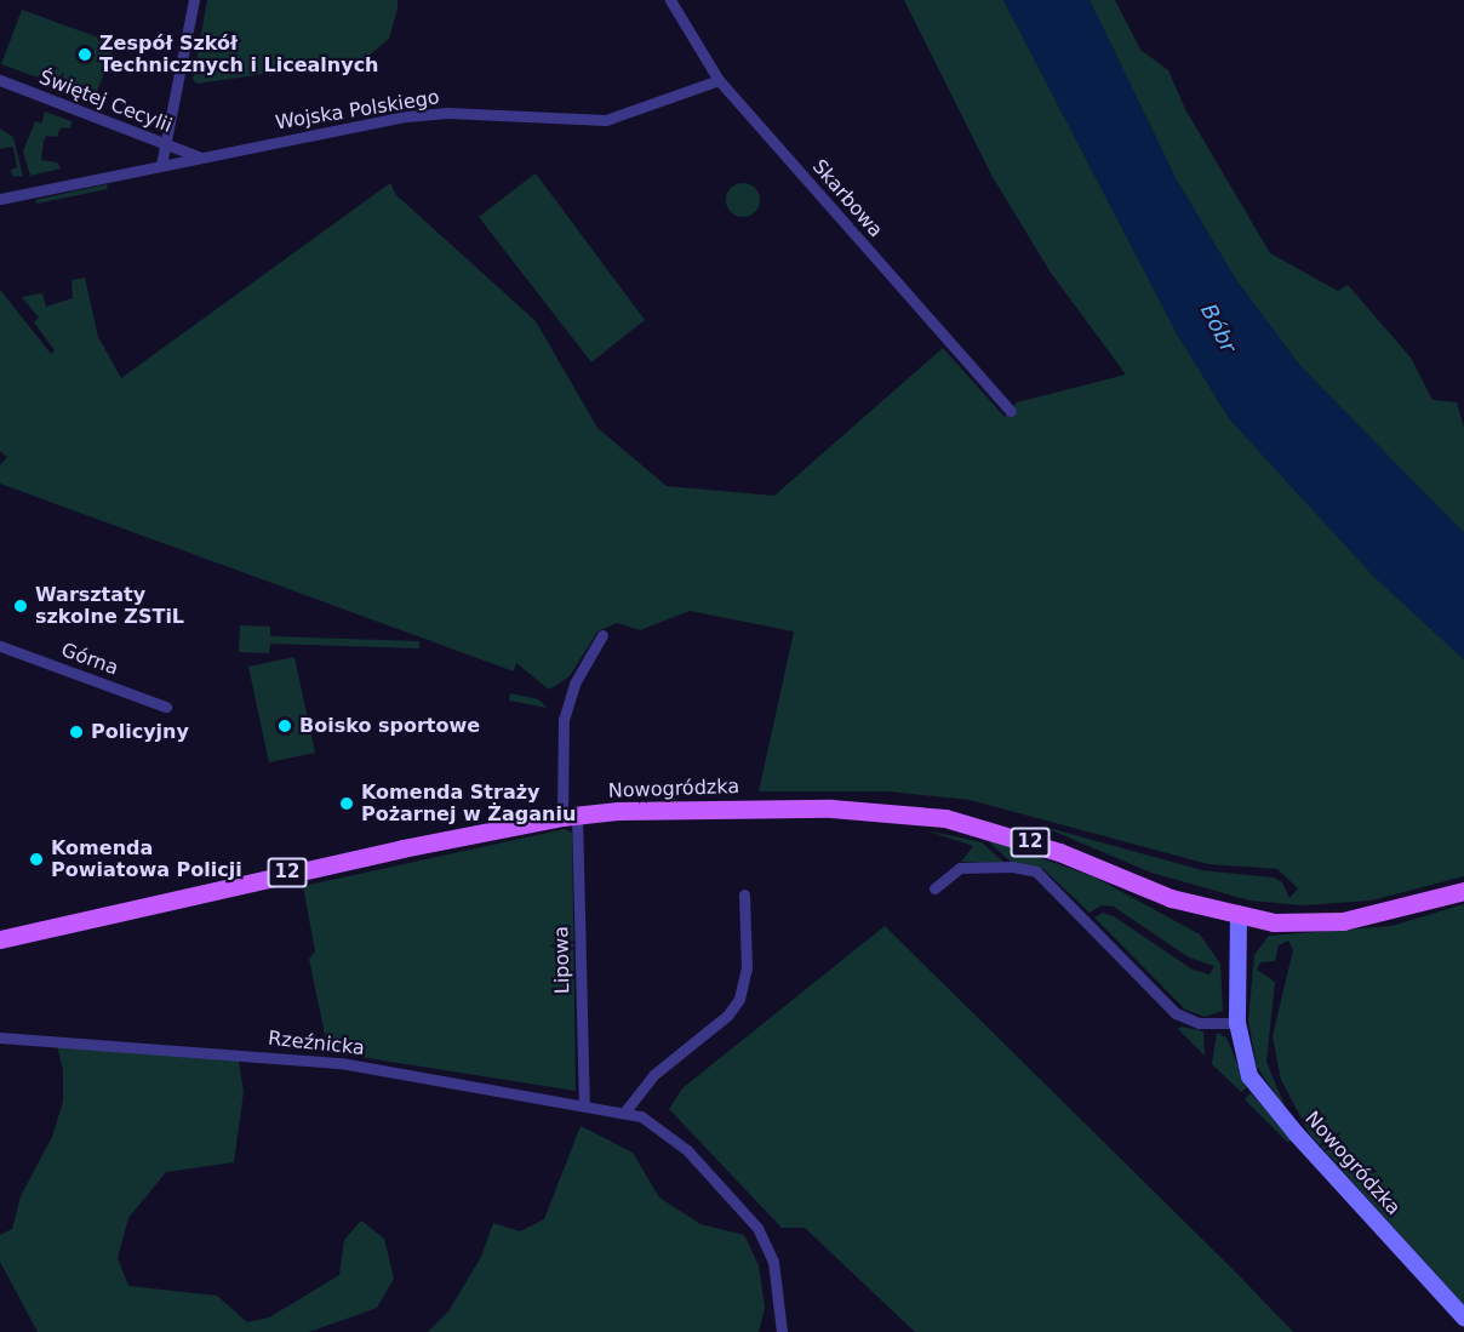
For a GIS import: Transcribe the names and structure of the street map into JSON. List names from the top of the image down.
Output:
{
  "streets": {
    "main road": ["Nowogródzka", "12"],
    "street": [
      "Świętej Cecylii",
      "Wojska Polskiego",
      "Skarbowa",
      "Górna",
      "Lipowa",
      "Rzeźnicka"
    ]
  },
  "crossings": [
    ["Świętej Cecylii", "Wojska Polskiego"],
    ["Wojska Polskiego", "Skarbowa"],
    ["Nowogródzka", "12"],
    ["Nowogródzka", "Lipowa"],
    ["Lipowa", "Rzeźnicka"]
  ],
  "water": ["Bóbr"],
  "places": [
    "Zespół Szkół Technicznych i Licealnych",
    "Warsztaty szkolne ZSTiL",
    "Boisko sportowe",
    "Policyjny",
    "Komenda Straży Pożarnej w Żaganiu",
    "Komenda Powiatowa Policji"
  ]
}
